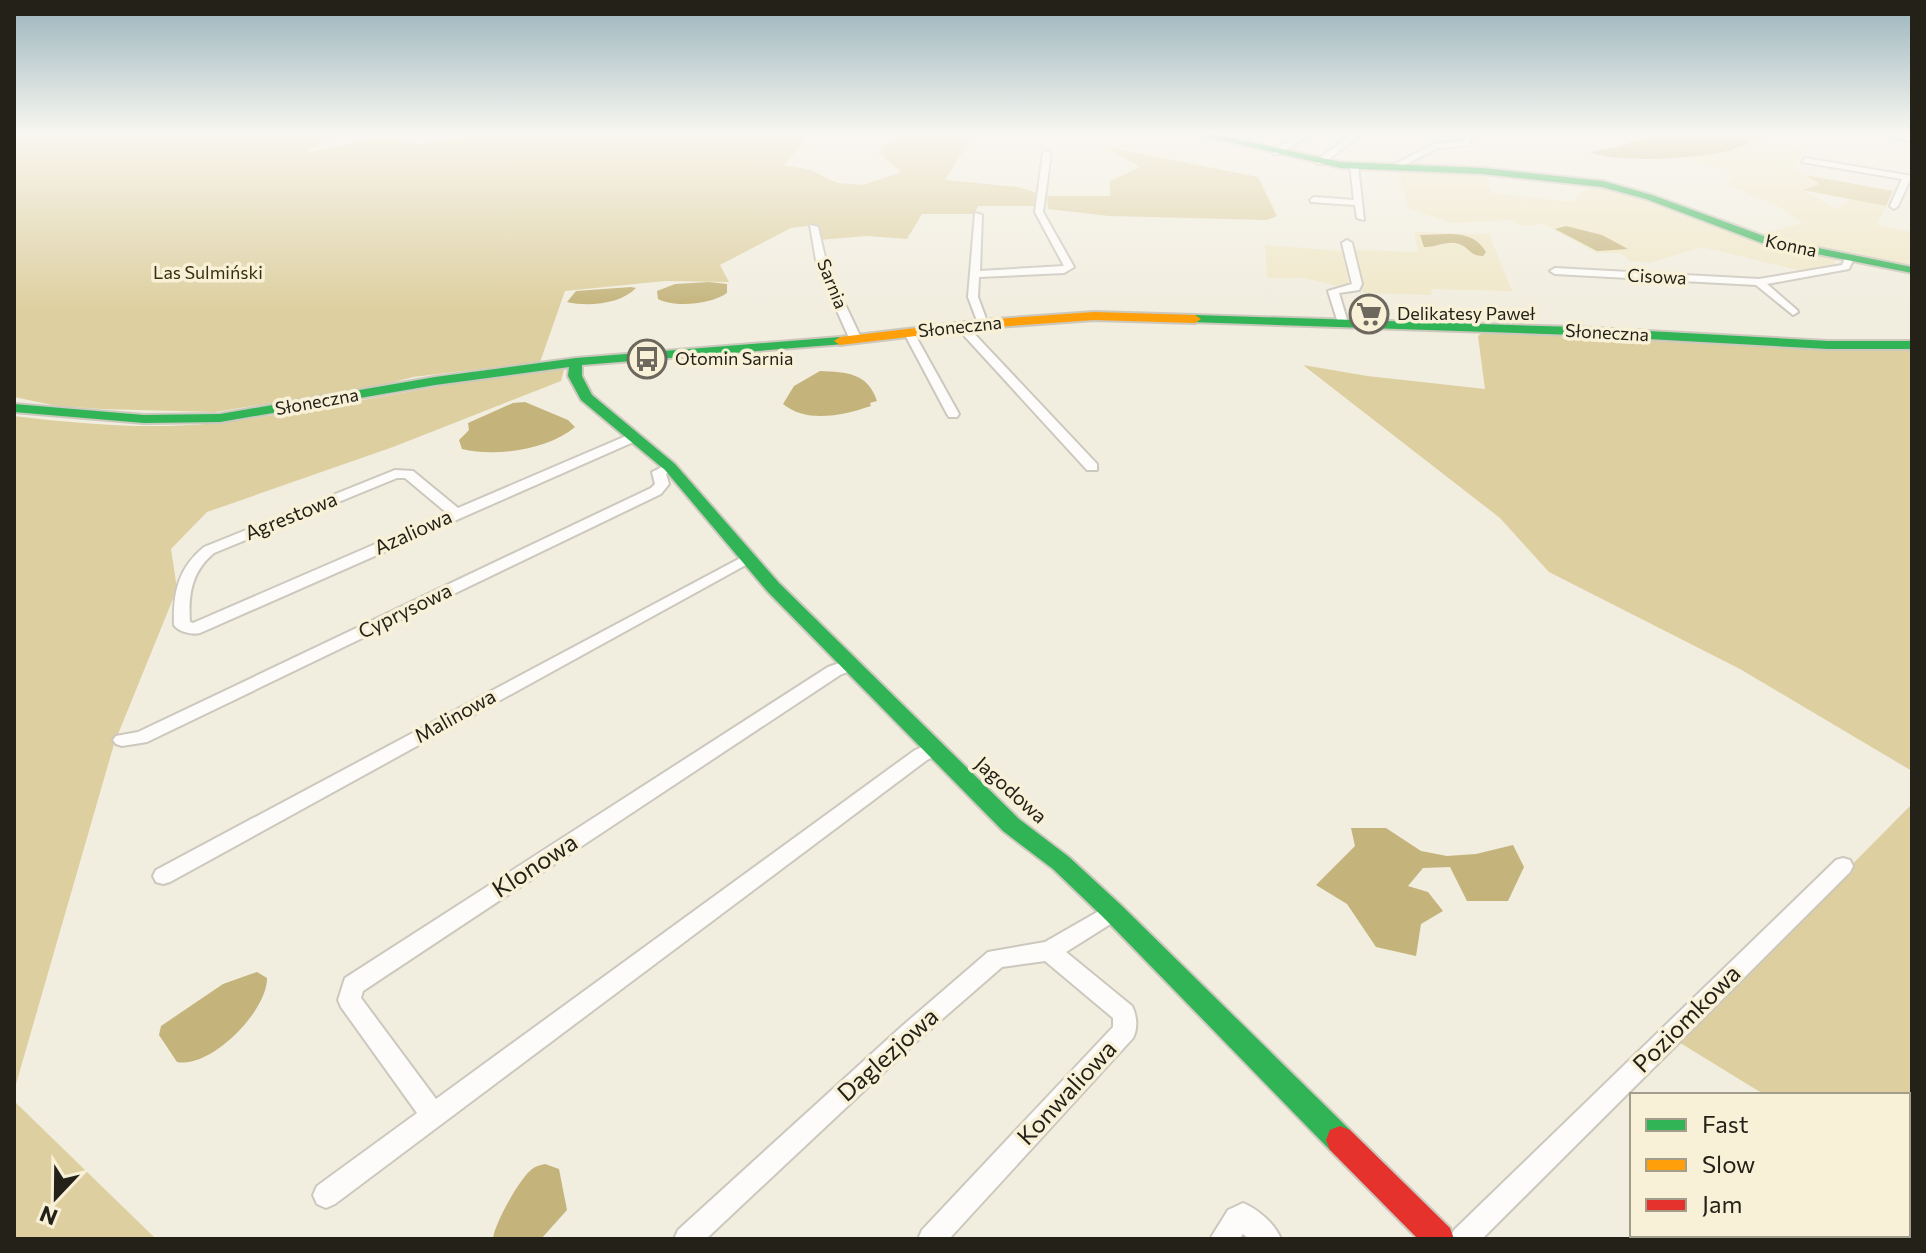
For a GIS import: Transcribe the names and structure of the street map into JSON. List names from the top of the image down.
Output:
{
  "streets": {
    "street": [
      "Konna",
      "Cisowa",
      "Sarnia",
      "Słoneczna",
      "Agrestowa",
      "Azaliowa",
      "Cyprysowa",
      "Malinowa",
      "Jagodowa",
      "Klonowa",
      "Poziomkowa",
      "Daglezjowa",
      "Konwaliowa"
    ]
  },
  "crossings": [
    ["Konna", "Cisowa"],
    ["Sarnia", "Słoneczna"],
    ["Słoneczna", "Jagodowa"],
    ["Agrestowa", "Azaliowa"],
    ["Azaliowa", "Jagodowa"],
    ["Cyprysowa", "Jagodowa"],
    ["Malinowa", "Jagodowa"],
    ["Jagodowa", "Klonowa"],
    ["Jagodowa", "Daglezjowa"],
    ["Daglezjowa", "Konwaliowa"]
  ],
  "parks": ["Las Sulmiński"],
  "places": {
    "supermarket": ["Delikatesy Paweł"],
    "bus stop": ["Otomin Sarnia"]
  },
  "legend": ["Fast", "Slow", "Jam"],
  "north": "bottom"
}
